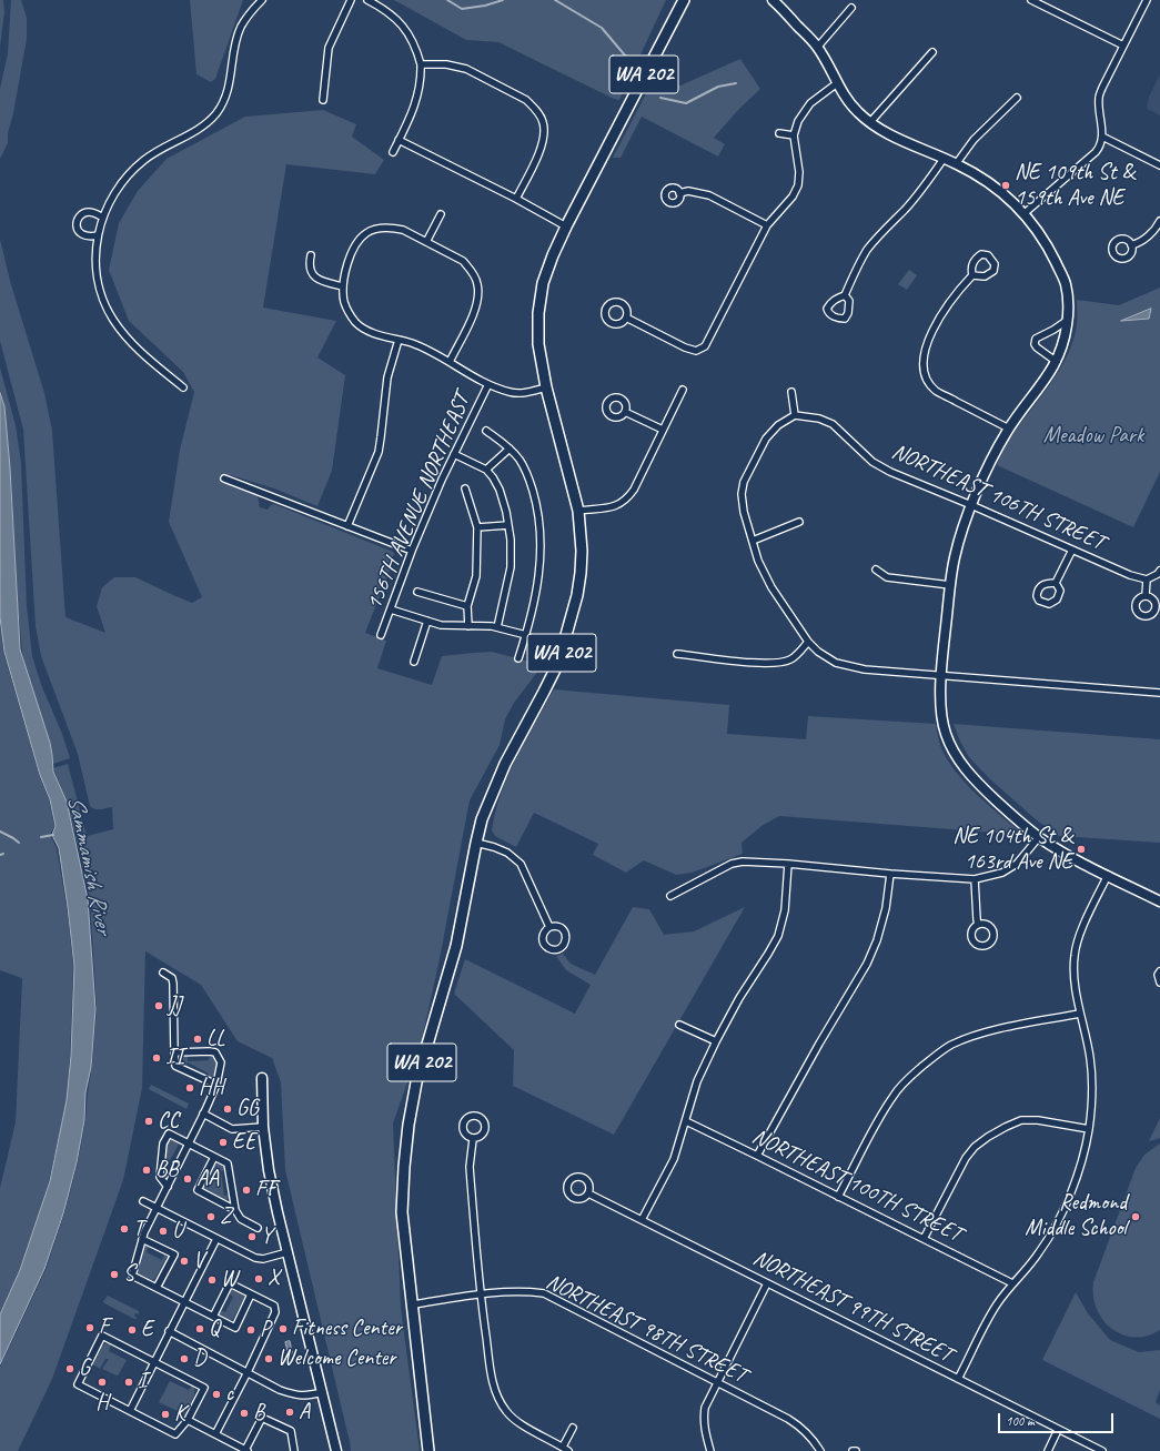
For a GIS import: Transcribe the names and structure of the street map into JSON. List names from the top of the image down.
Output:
{
  "streets": {
    "main road": ["WA 202"],
    "street": [
      "NORTHEAST 106TH STREET",
      "156TH AVENUE NORTHEAST",
      "NORTHEAST 100TH STREET",
      "NORTHEAST 99TH STREET",
      "NORTHEAST 98TH STREET"
    ]
  },
  "crossings": [
    ["WA 202", "NORTHEAST 98TH STREET"]
  ],
  "water": ["Sammamish River"],
  "parks": ["Meadow Park"],
  "places": [
    "NE 109th St & 159th Ave NE",
    "NE 104th St & 163rd Ave NE",
    "JJ",
    "LL",
    "II",
    "HH",
    "GG",
    "CC",
    "EE",
    "BB",
    "AA",
    "FF",
    "Z",
    "Redmond Middle School",
    "T",
    "U",
    "Y",
    "V",
    "S",
    "X",
    "W",
    "F",
    "Q",
    "Fitness Center",
    "E",
    "P",
    "D",
    "Welcome Center",
    "G",
    "H",
    "I",
    "c",
    "A",
    "B",
    "K"
  ],
  "scale_bar": "100 m"
}
